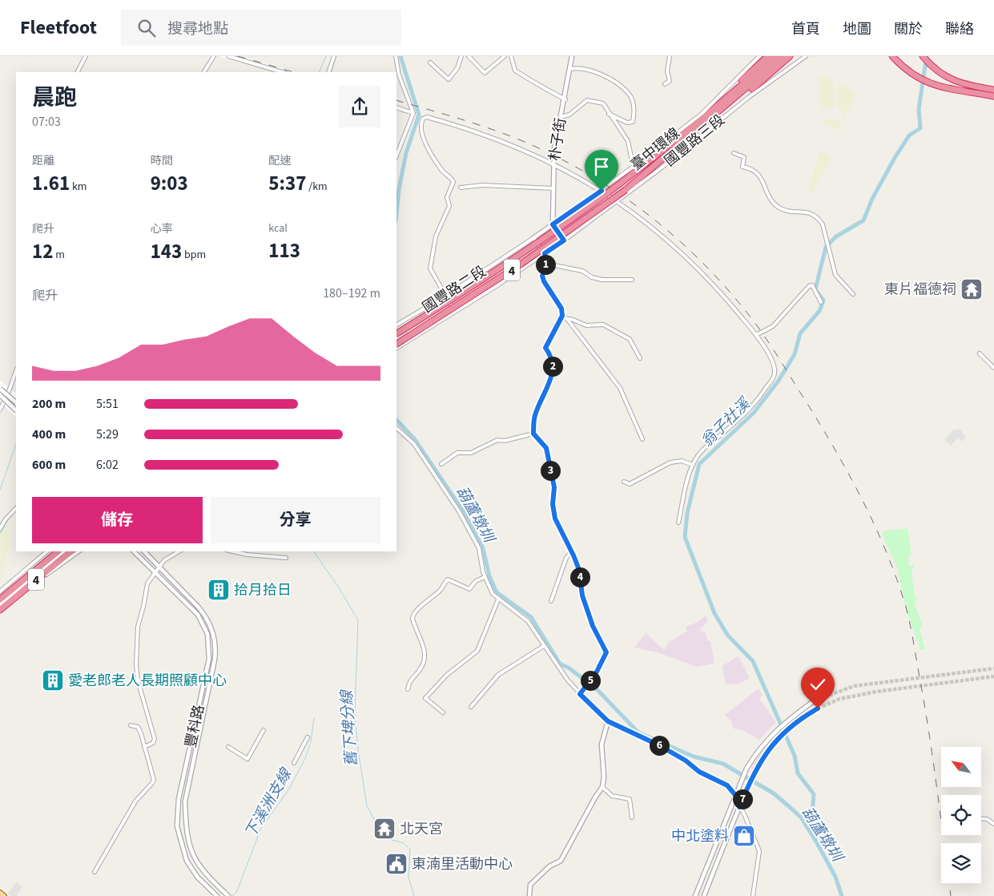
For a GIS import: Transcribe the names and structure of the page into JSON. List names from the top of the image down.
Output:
{
  "streets": {
    "highway": ["臺中環線", "4"],
    "street": [
      "朴子街",
      "國豐路三段",
      "國豐路二段",
      "豐科路"
    ]
  },
  "crossings": [
    ["朴子街", "國豐路三段"],
    ["朴子街", "國豐路二段"],
    ["國豐路三段", "國豐路二段"]
  ],
  "water": [
    "翁子社溪",
    "葫蘆墩圳",
    "舊下埤分線",
    "下溪洲支線"
  ],
  "places": {
    "temple": ["東片福德祠", "北天宮"],
    "building": ["拾月拾日", "愛老郎老人長期照顧中心"],
    "shop": ["中北塗料"],
    "public building": ["東湳里活動中心"]
  },
  "north": "top left",
  "page": {
    "header": "Fleetfoot",
    "search": "搜尋地點",
    "nav": [
      "首頁",
      "地圖",
      "關於",
      "聯絡"
    ],
    "heading": ["晨跑", "07:03"],
    "stats": [
      ["距離", "1.61 km"],
      ["時間", "9:03"],
      ["配速", "5:37 /km"],
      ["爬升", "12 m"],
      ["心率", "143 bpm"],
      ["kcal", "113"]
    ],
    "pins": [
      "1",
      "2",
      "3",
      "4",
      "5",
      "6",
      "7"
    ],
    "chart": ["爬升", "180–192 m"],
    "list": [
      {
        "name": "200 m",
        "note": "5:51"
      },
      {
        "name": "400 m",
        "note": "5:29"
      },
      {
        "name": "600 m",
        "note": "6:02"
      }
    ],
    "buttons": ["儲存", "分享"]
  }
}
